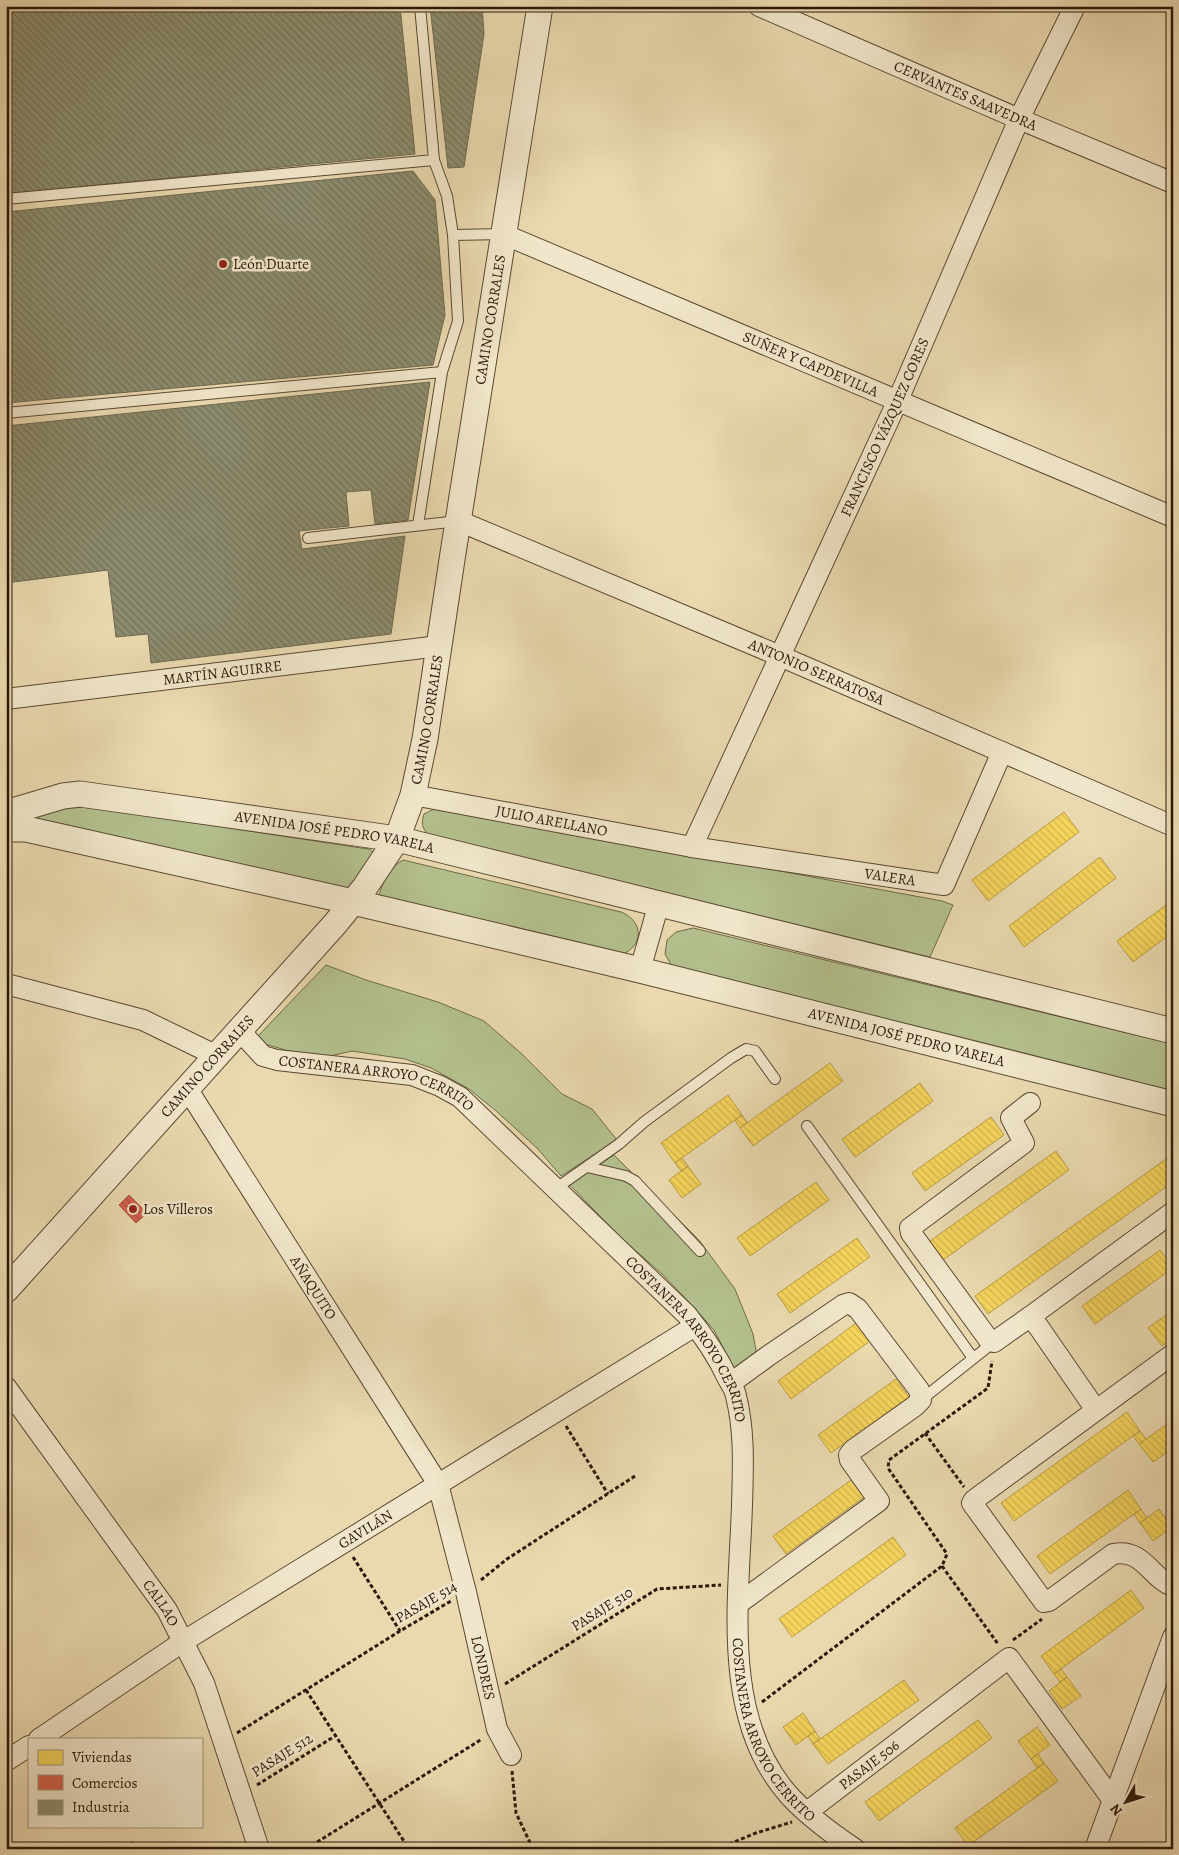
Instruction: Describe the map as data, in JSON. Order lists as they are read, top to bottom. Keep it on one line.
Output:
{"streets":{"street":["CERVANTES SAAVEDRA","CAMINO CORRALES","SUÑER Y CAPDEVILLA","FRANCISCO VÁZQUEZ CORES","MARTÍN AGUIRRE","ANTONIO SERRATOSA","JULIO ARELLANO","AVENIDA JOSÉ PEDRO VARELA","VALERA","COSTANERA ARROYO CERRITO","AÑAQUITO","GAVILÁN","CALLAO","LONDRES","PASAJE 506"],"path":["PASAJE 514","PASAJE 510","PASAJE 512"]},"crossings":[["CERVANTES SAAVEDRA","FRANCISCO VÁZQUEZ CORES"],["CAMINO CORRALES","SUÑER Y CAPDEVILLA"],["CAMINO CORRALES","MARTÍN AGUIRRE"],["CAMINO CORRALES","ANTONIO SERRATOSA"],["CAMINO CORRALES","JULIO ARELLANO"],["CAMINO CORRALES","AVENIDA JOSÉ PEDRO VARELA"],["CAMINO CORRALES","COSTANERA ARROYO CERRITO"],["CAMINO CORRALES","AÑAQUITO"],["SUÑER Y CAPDEVILLA","FRANCISCO VÁZQUEZ CORES"],["FRANCISCO VÁZQUEZ CORES","ANTONIO SERRATOSA"],["FRANCISCO VÁZQUEZ CORES","JULIO ARELLANO"],["FRANCISCO VÁZQUEZ CORES","VALERA"],["ANTONIO SERRATOSA","VALERA"],["JULIO ARELLANO","VALERA"],["COSTANERA ARROYO CERRITO","GAVILÁN"],["COSTANERA ARROYO CERRITO","PASAJE 510"],["COSTANERA ARROYO CERRITO","PASAJE 506"],["AÑAQUITO","GAVILÁN"],["AÑAQUITO","LONDRES"],["GAVILÁN","CALLAO"],["GAVILÁN","LONDRES"],["PASAJE 514","CALLAO"],["PASAJE 514","LONDRES"],["CALLAO","PASAJE 512"],["PASAJE 510","LONDRES"]],"places":["León Duarte","Los Villeros"],"legend":["Viviendas","Comercios","Industria"],"north":"bottom left"}
